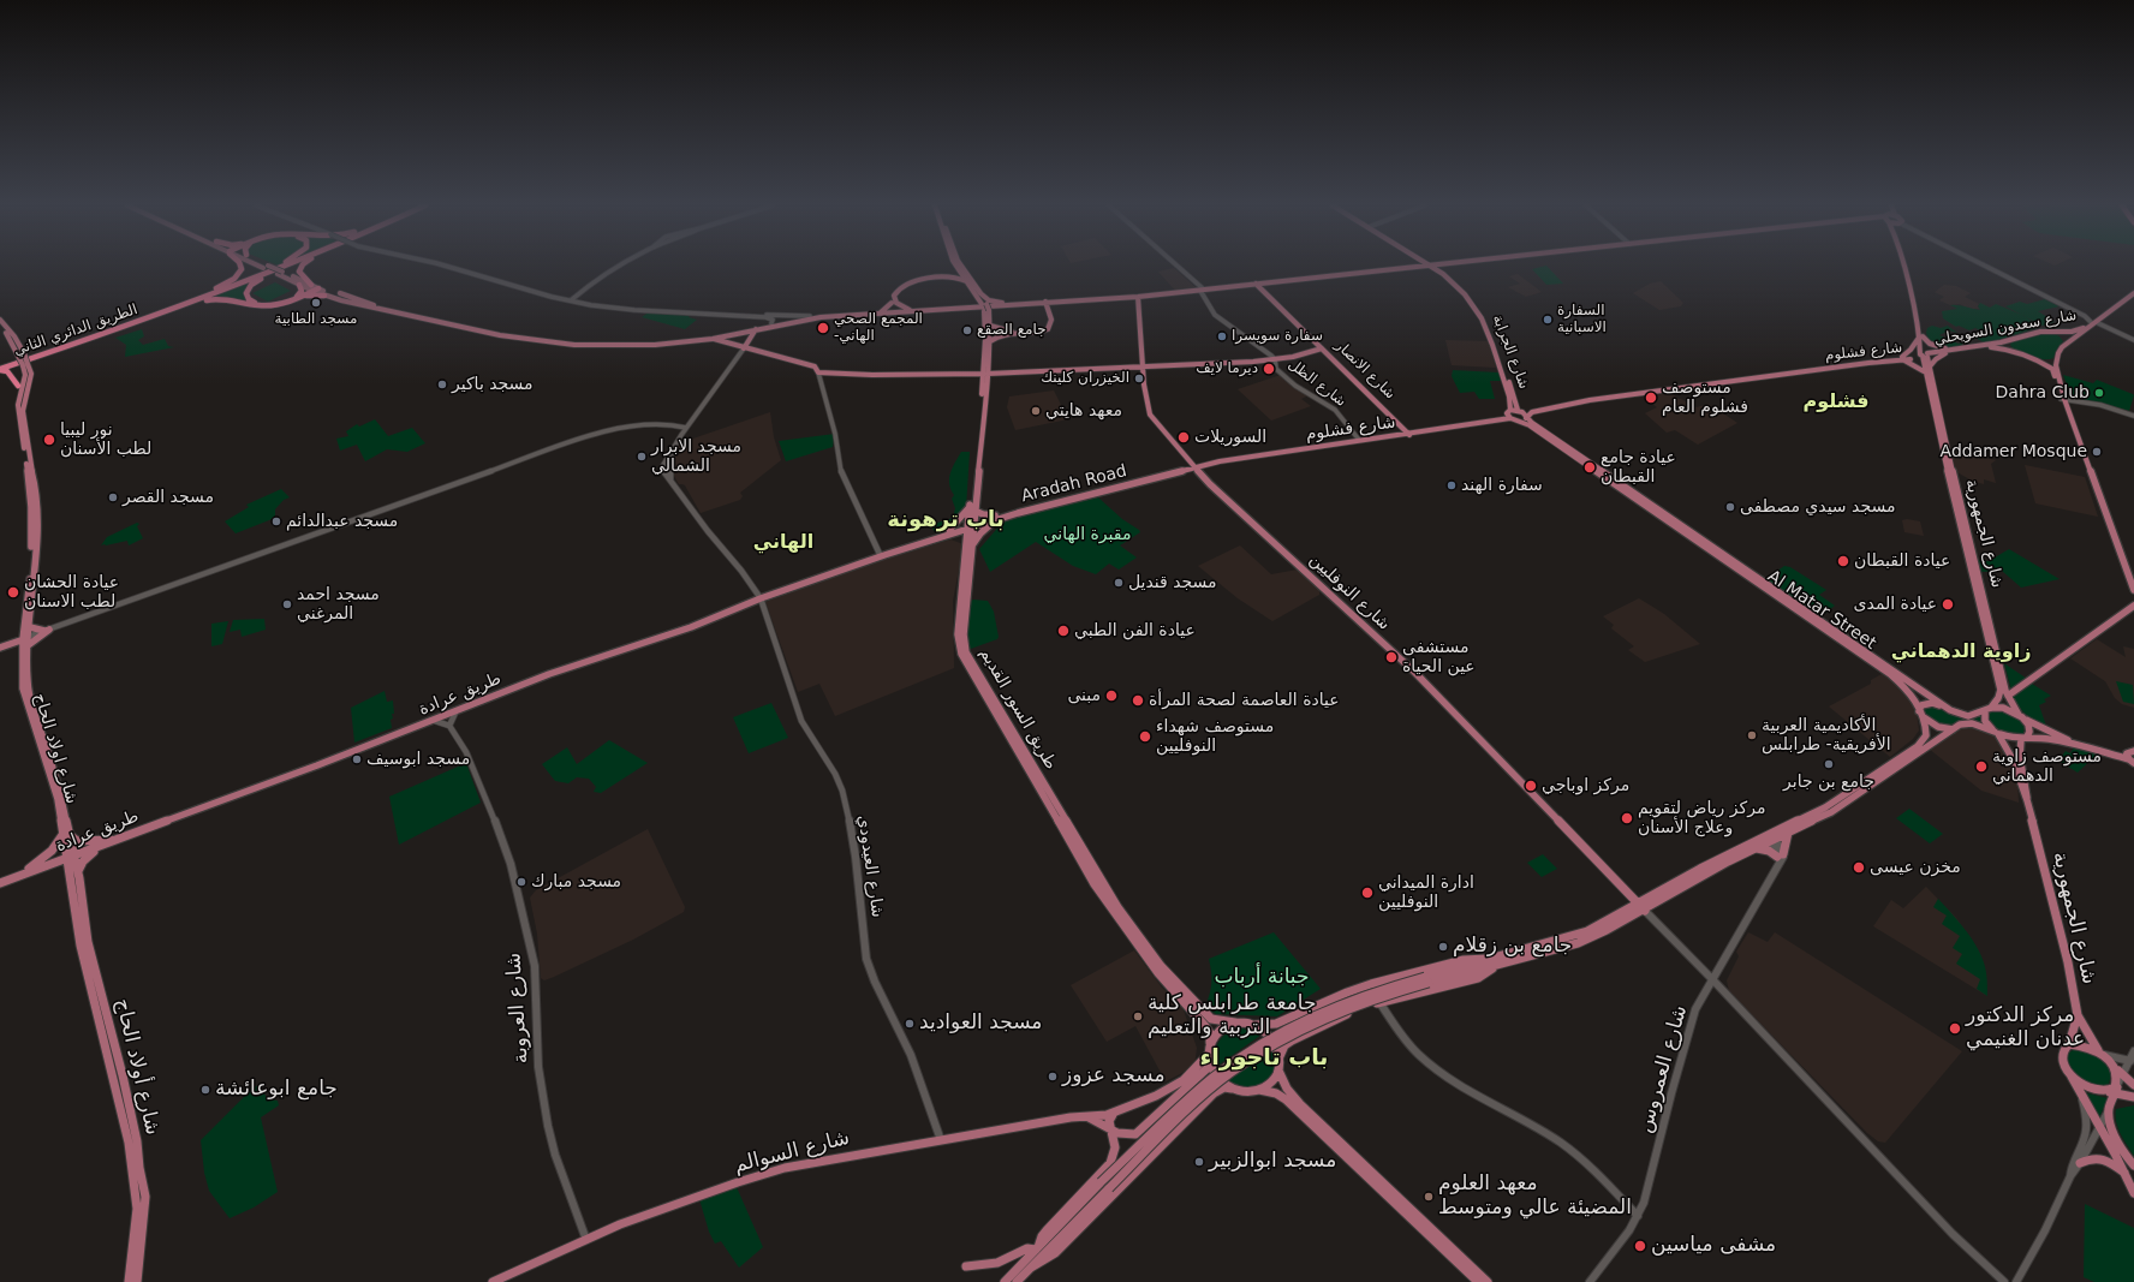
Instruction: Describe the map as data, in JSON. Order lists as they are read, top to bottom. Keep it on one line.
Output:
{"streets":{"highway":["الطريق الدائري الثاني"],"main road":["شارع سعدون السويحلي","شارع الجرابة","شارع فشلوم","شارع الانصار","Aradah Road","شارع الجمهورية","شارع النوفليين","Al Matar Street","طريق عرادة","طريق السور القديم","شارع اولاد الحاج","شارع أولاد الحاج","شارع السوالم"],"street":["شارع الظل","شارع العيدودي","شارع العروبة","شارع العمروس"]},"crossings":[["شارع الجرابة","شارع فشلوم"],["شارع الجرابة","Al Matar Street"],["شارع فشلوم","شارع الانصار"],["شارع فشلوم","شارع الظل"],["شارع فشلوم","Aradah Road"],["شارع فشلوم","شارع النوفليين"],["شارع فشلوم","Al Matar Street"],["Aradah Road","شارع النوفليين"],["Aradah Road","طريق عرادة"],["Aradah Road","طريق السور القديم"],["شارع الجمهورية","Al Matar Street"],["شارع النوفليين","Al Matar Street"],["طريق عرادة","شارع اولاد الحاج"],["طريق عرادة","شارع العيدودي"],["طريق عرادة","شارع أولاد الحاج"],["طريق السور القديم","شارع السوالم"],["شارع اولاد الحاج","شارع أولاد الحاج"],["شارع العيدودي","شارع السوالم"],["شارع العروبة","شارع السوالم"]],"districts":["فشلوم","باب ترهونة","الهاني","زاوية الدهماني","باب تاجوراء"],"parks":["مقبرة الهاني","جبانة أرباب"],"places":["مسجد الطابية","السفارة الاسبانية","المجمع الصحي -الهاني","جامع الصقع","سفارة سويسرا","ديرما لايف","الخيزران كلينك","مسجد باكير","Dahra Club","مستوصف فشلوم العام","معهد هايتي","السوريلات","نور ليبيا لطب الأسنان","Addamer Mosque","مسجد الابرار الشمالي","عيادة جامع القبطان","سفارة الهند","مسجد القصر","مسجد سيدي مصطفى","مسجد عبدالدائم","عيادة القبطان","مسجد قنديل","عيادة الحشان لطب الاسنان","مسجد احمد المرغني","عيادة المدى","عيادة الفن الطبي","مستشفى عين الحياة","مبنى","عيادة العاصمة لصحة المرأة","الأكاديمية العربية الأفريقية- طرابلس","مستوصف شهداء النوفليين","مسجد ابوسيف","جامع بن جابر","مستوصف زاوية الدهماني","مركز اوباجي","مركز رياض لتقويم وعلاج الأسنان","مخزن عيسى","مسجد مبارك","ادارة الميداني النوفليين","جامع بن زقلام","جامعة طرابلس كلية التربية والتعليم","مسجد العواديد","مركز الدكتور عدنان الغنيمي","مسجد عزوز","جامع ابوعائشة","مسجد ابوالزبير","معهد العلوم المضيئة عالي ومتوسط","مشفى مياسين"]}
